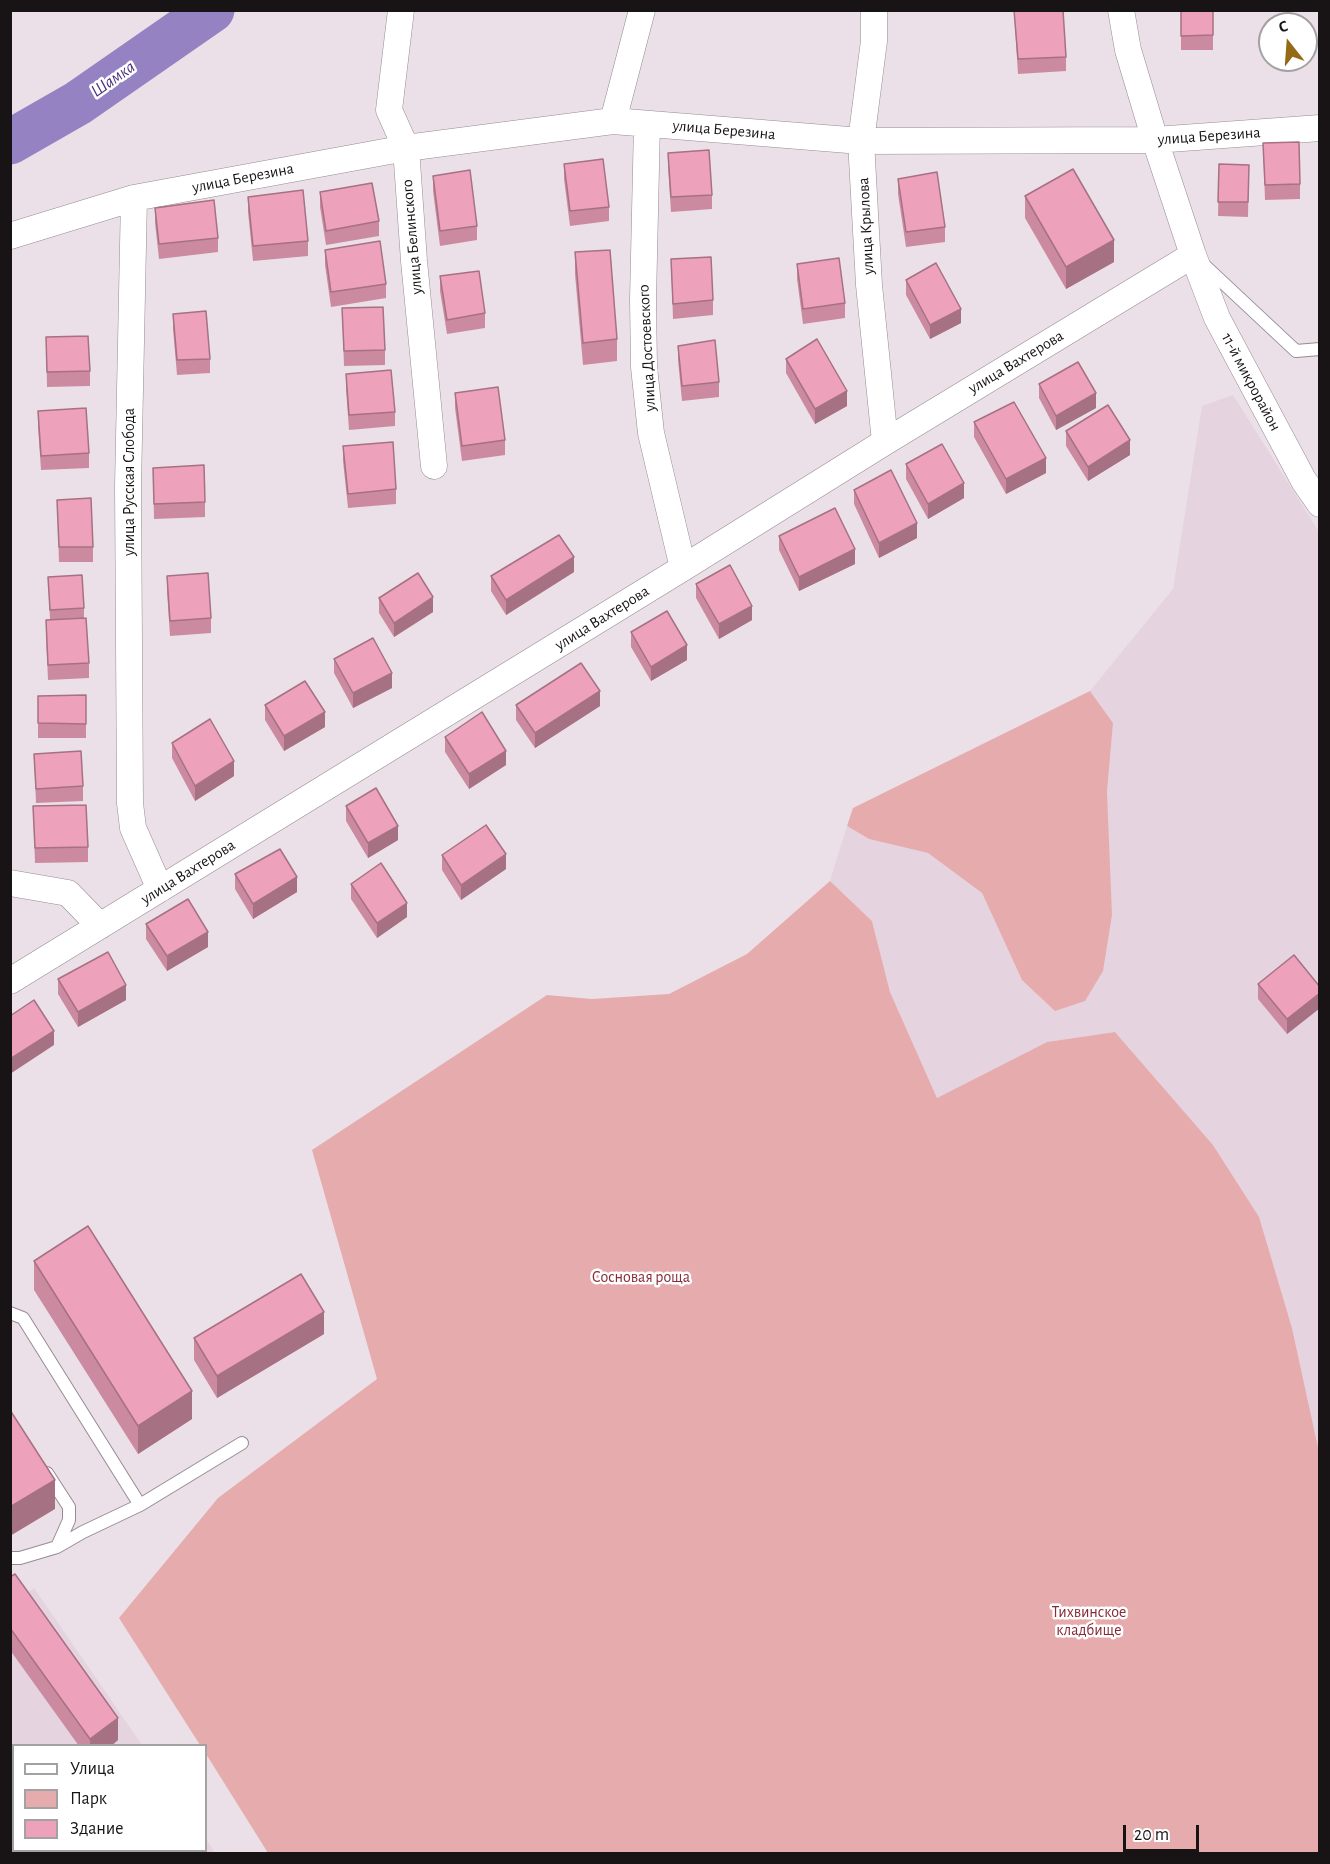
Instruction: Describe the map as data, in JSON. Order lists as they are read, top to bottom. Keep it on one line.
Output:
{"streets":{"street":["улица Березина","улица Крылова","улица Белинского","улица Достоевского","улица Вахтерова","11-й микрорайон","улица Русская Слобода"]},"crossings":[["улица Березина","улица Крылова"],["улица Березина","улица Белинского"],["улица Березина","улица Достоевского"],["улица Березина","11-й микрорайон"],["улица Березина","улица Русская Слобода"],["улица Крылова","улица Вахтерова"],["улица Достоевского","улица Вахтерова"],["улица Вахтерова","11-й микрорайон"],["улица Вахтерова","улица Русская Слобода"]],"water":["Шамка"],"parks":["Сосновая роща","Тихвинское кладбище"],"legend":["Улица","Парк","Здание"],"scale_bar":"20 m","north":"top"}
